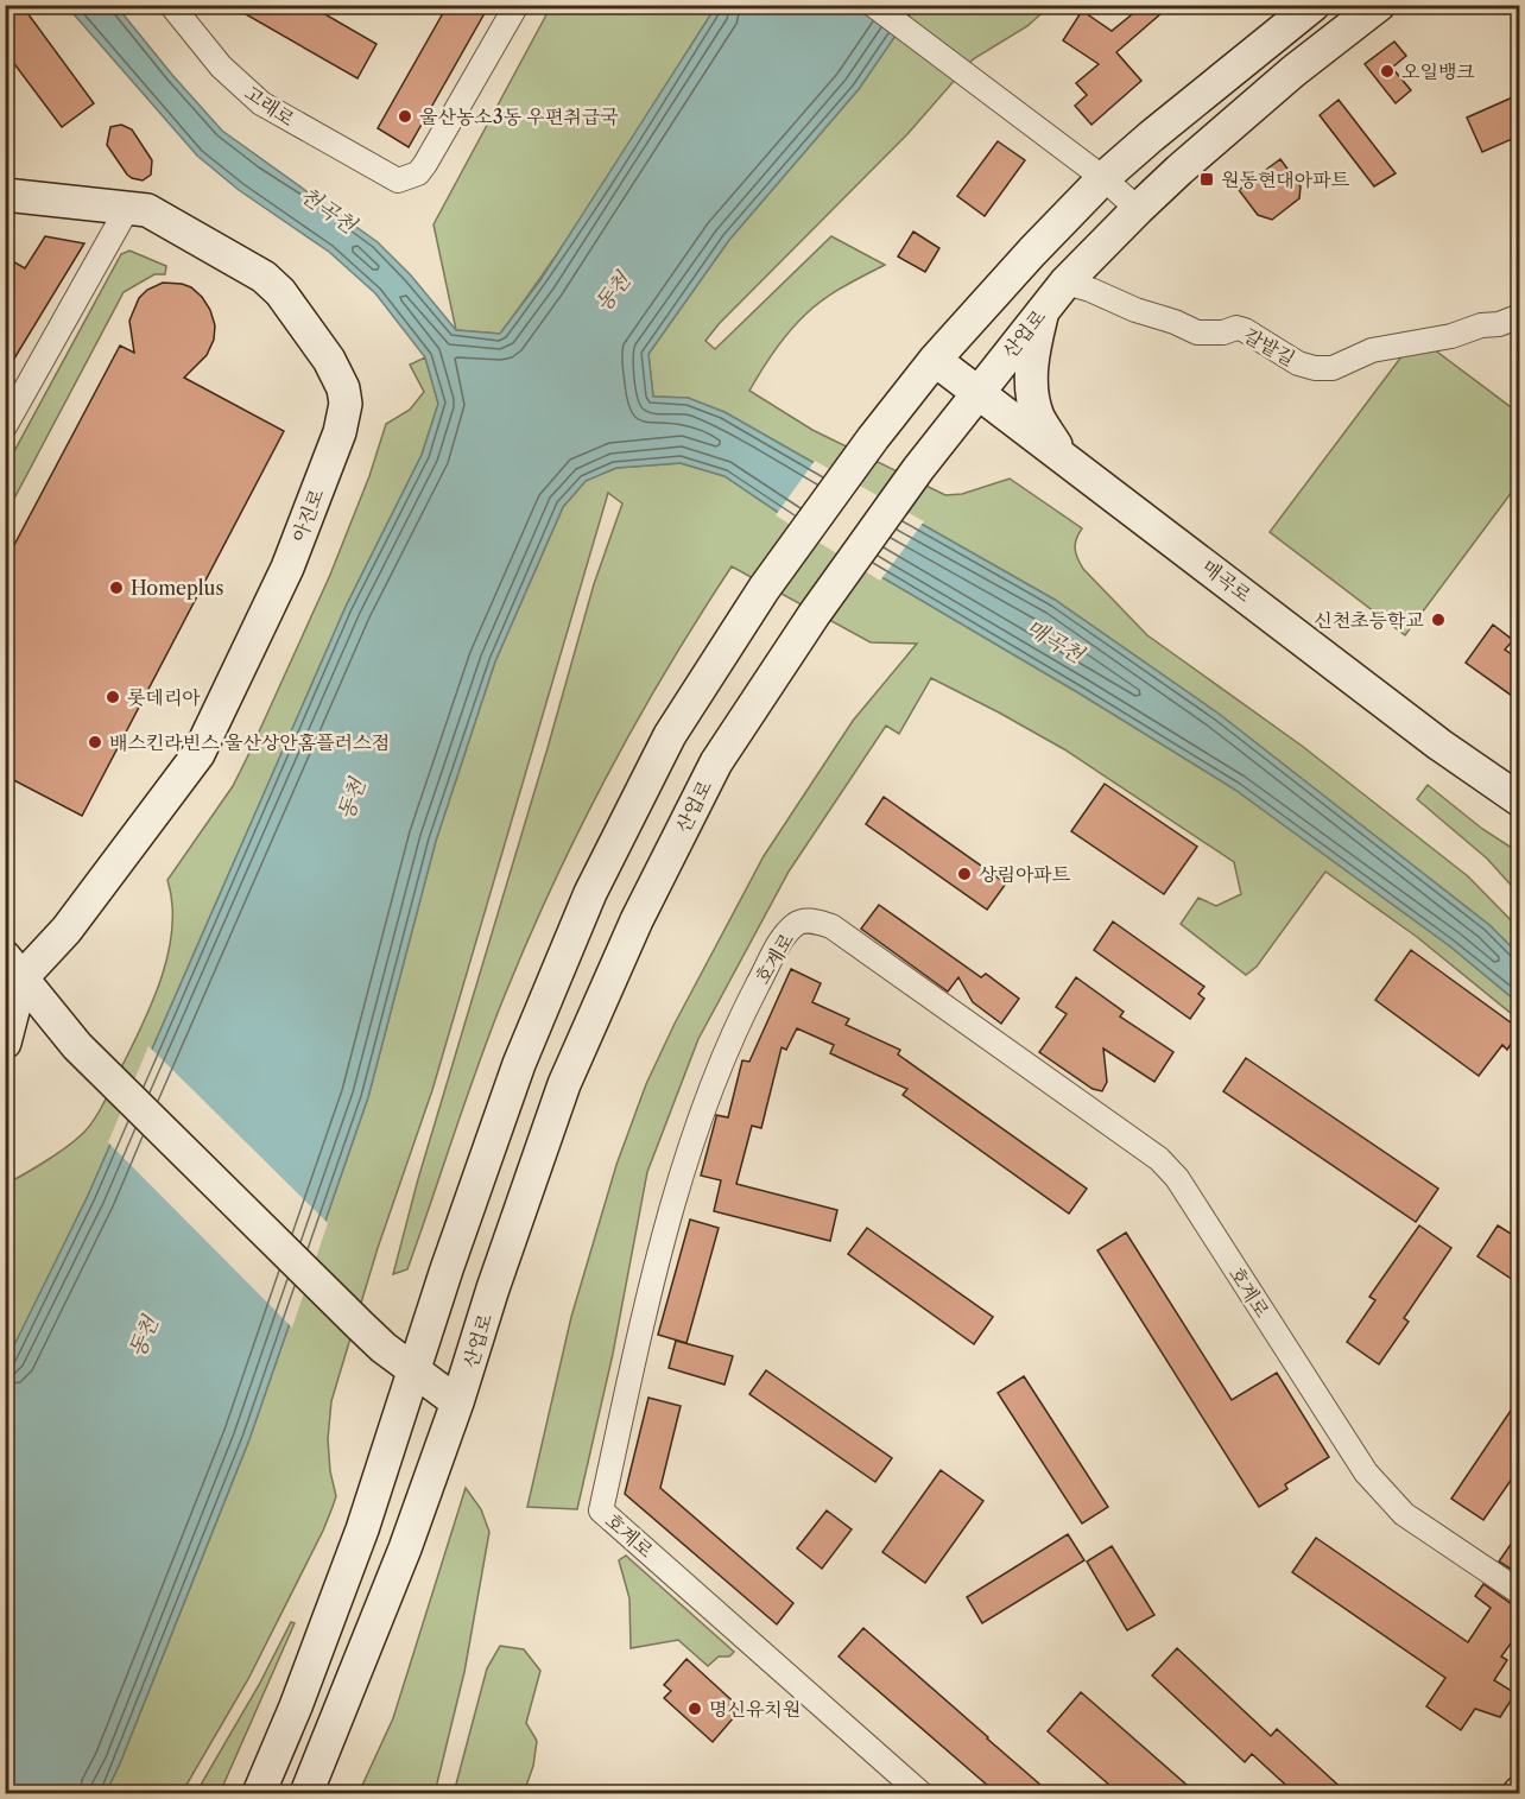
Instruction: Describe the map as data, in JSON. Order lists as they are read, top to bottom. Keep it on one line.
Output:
{"streets":{"main road":["산업로","아진로","매곡로"],"street":["고래로","갈밭길","호계로"]},"crossings":[["산업로","갈밭길"],["산업로","매곡로"]],"water":["천곡천","동천","매곡천"],"places":{"other":["오일뱅크","울산농소3동 우편취급국","Homeplus","신천초등학교","롯데리아","배스킨라빈스 울산상안홈플러스점","상림아파트","명신유치원"],"transit":["원동현대아파트"]}}
